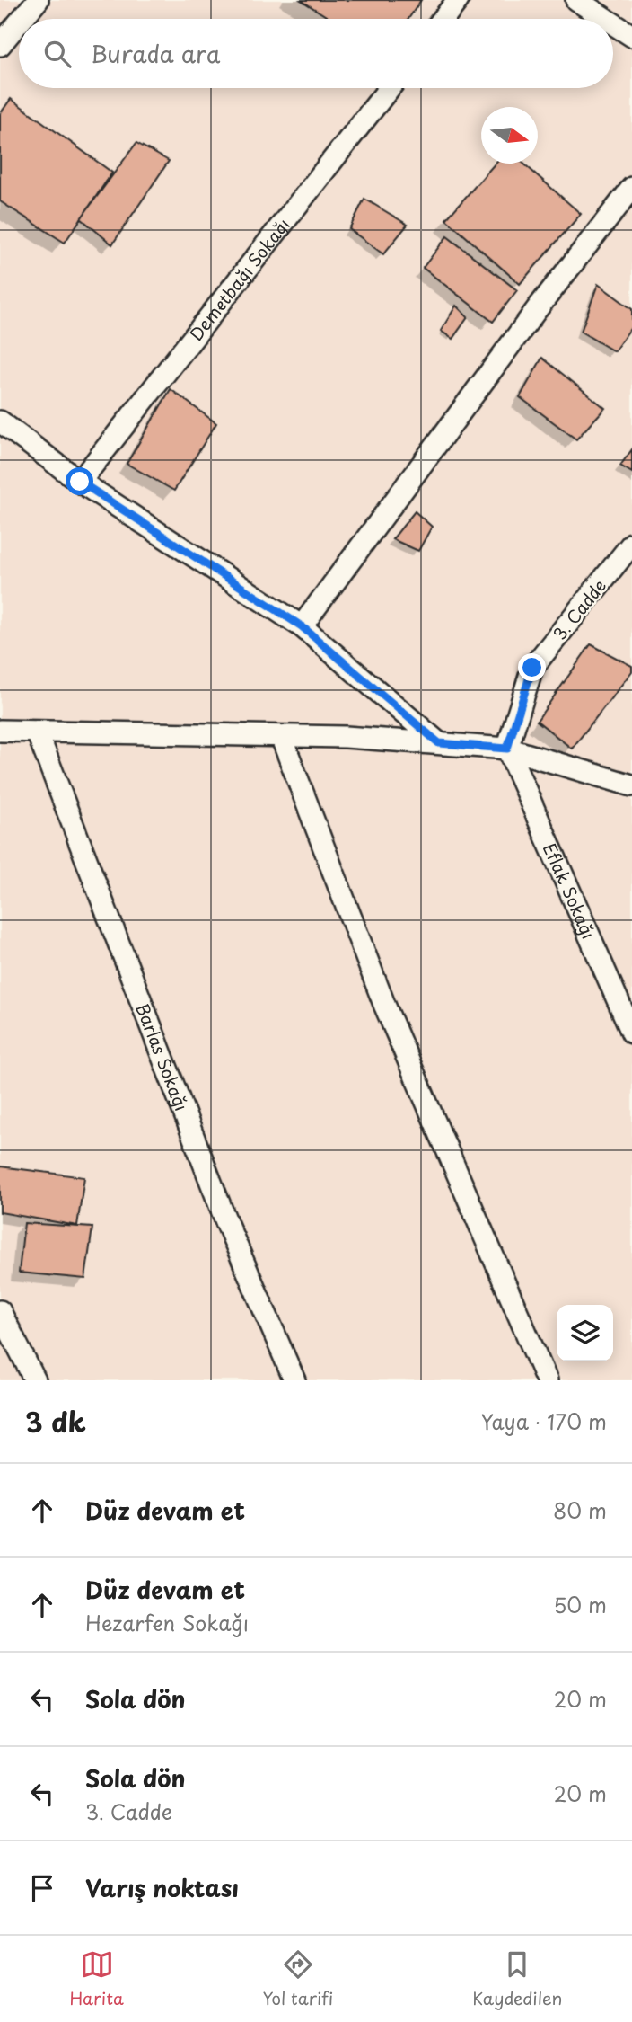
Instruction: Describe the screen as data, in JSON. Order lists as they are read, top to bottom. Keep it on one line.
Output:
{"streets":{"street":["Demetbağı Sokağı","3. Cadde","Eflak Sokağı","Barlas Sokağı"]},"crossings":[["3. Cadde","Eflak Sokağı"]],"north":"right","page":{"search":"Burada ara","heading":["3 dk","Yaya · 170 m"],"list":[["Düz devam et","80 m"],["Düz devam et","Hezarfen Sokağı","50 m"],["Sola dön","20 m"],["Sola dön","3. Cadde","20 m"],"Varış noktası"],"nav":["Harita","Yol tarifi","Kaydedilen"]}}
